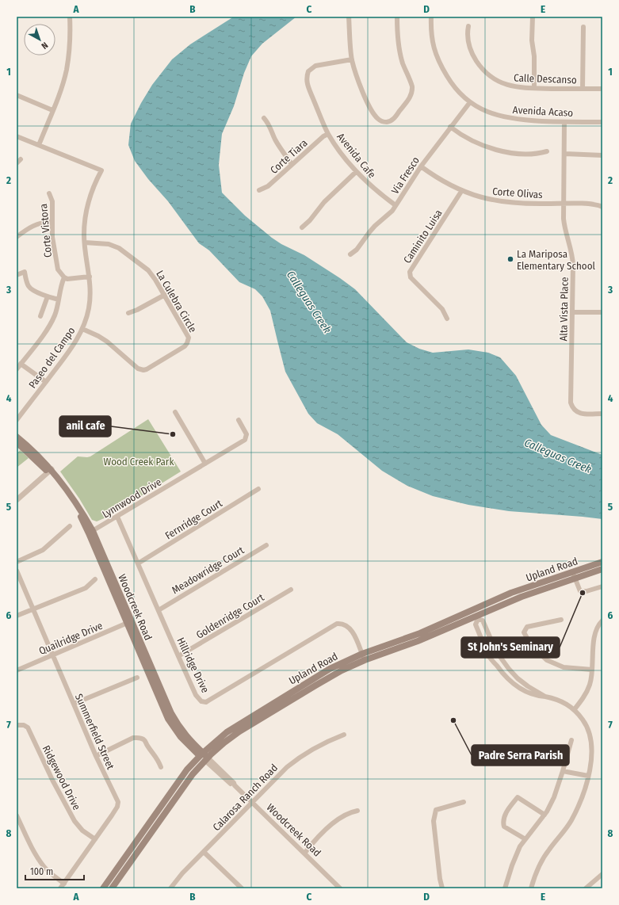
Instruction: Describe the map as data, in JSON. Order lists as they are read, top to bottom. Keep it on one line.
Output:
{"streets":{"main road":["Upland Road","Woodcreek Road"],"street":["Calle Descanso","Avenida Acaso","Avenida Cafe","Corte Tiara","Via Fresco","Corte Olivas","Corte Vistora","Caminito Luisa","La Culebra Circle","Alta Vista Place","Paseo del Campo","Lynnwood Drive","Fernridge Court","Meadowridge Court","Goldenridge Court","Quailridge Drive","Hillridge Drive","Summerfield Street","Ridgewood Drive","Calarosa Ranch Road"]},"crossings":[["Avenida Acaso","Via Fresco"],["Avenida Acaso","Alta Vista Place"],["Avenida Cafe","Corte Tiara"],["Avenida Cafe","Via Fresco"],["Via Fresco","Corte Olivas"],["Corte Olivas","Caminito Luisa"],["Corte Olivas","Alta Vista Place"],["La Culebra Circle","Paseo del Campo"],["Lynnwood Drive","Woodcreek Road"],["Lynnwood Drive","Hillridge Drive"],["Fernridge Court","Hillridge Drive"],["Upland Road","Woodcreek Road"],["Upland Road","Hillridge Drive"],["Meadowridge Court","Hillridge Drive"],["Woodcreek Road","Quailridge Drive"],["Woodcreek Road","Calarosa Ranch Road"],["Goldenridge Court","Hillridge Drive"],["Quailridge Drive","Summerfield Street"],["Summerfield Street","Ridgewood Drive"]],"water":["Calleguas Creek"],"parks":["Wood Creek Park"],"places":["La Mariposa Elementary School","anil cafe","St John's Seminary","Padre Serra Parish"],"scale_bar":"100 m","north":"bottom right","grid":{"columns":["A","B","C","D","E"],"rows":["1","2","3","4","5","6","7","8"]}}
